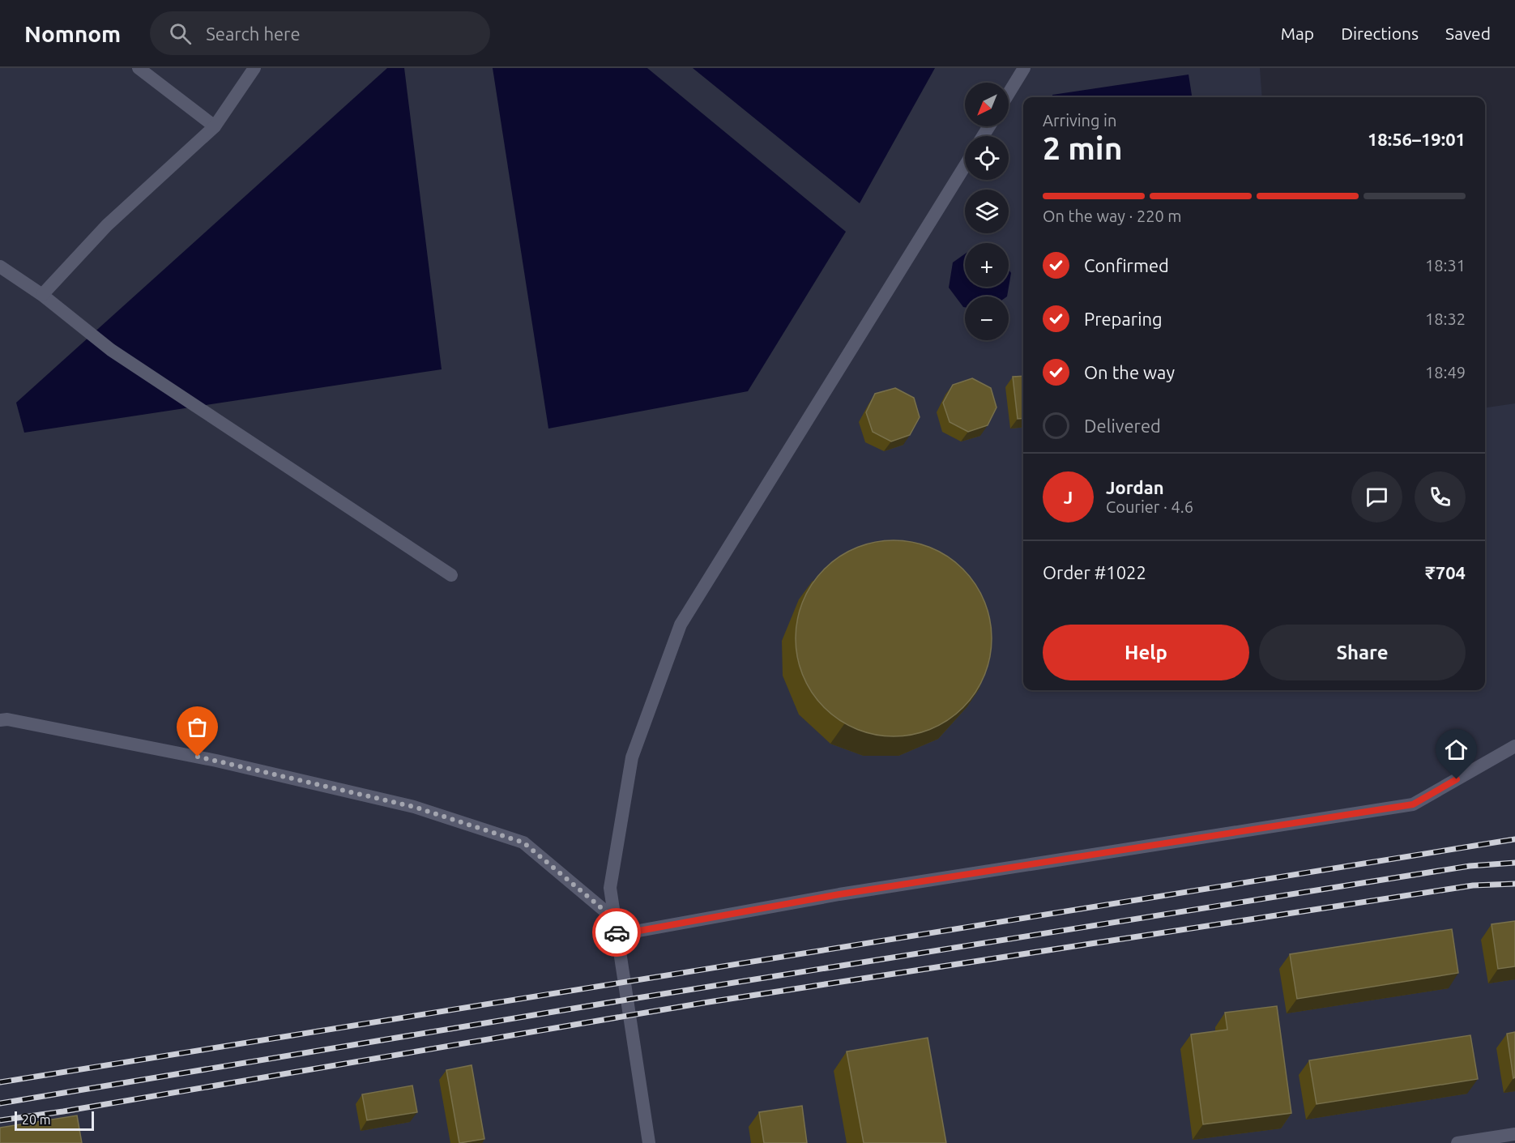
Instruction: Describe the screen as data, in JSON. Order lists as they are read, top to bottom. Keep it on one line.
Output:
{"scale_bar":"20 m","north":"bottom left","page":{"header":"Nomnom","search":"Search here","nav":["Map","Directions","Saved"],"map_buttons":["+","−"],"heading":["2 min","Arriving in","18:56–19:01"],"panel":["Jordan","Courier · 4.6","Order #1022","₹704"],"bar":"On the way · 220 m","list":[["Confirmed","18:31"],["Preparing","18:32"],["On the way","18:49"],"Delivered"],"round":"J","buttons":["Help","Share"],"scale":"20 m"}}
